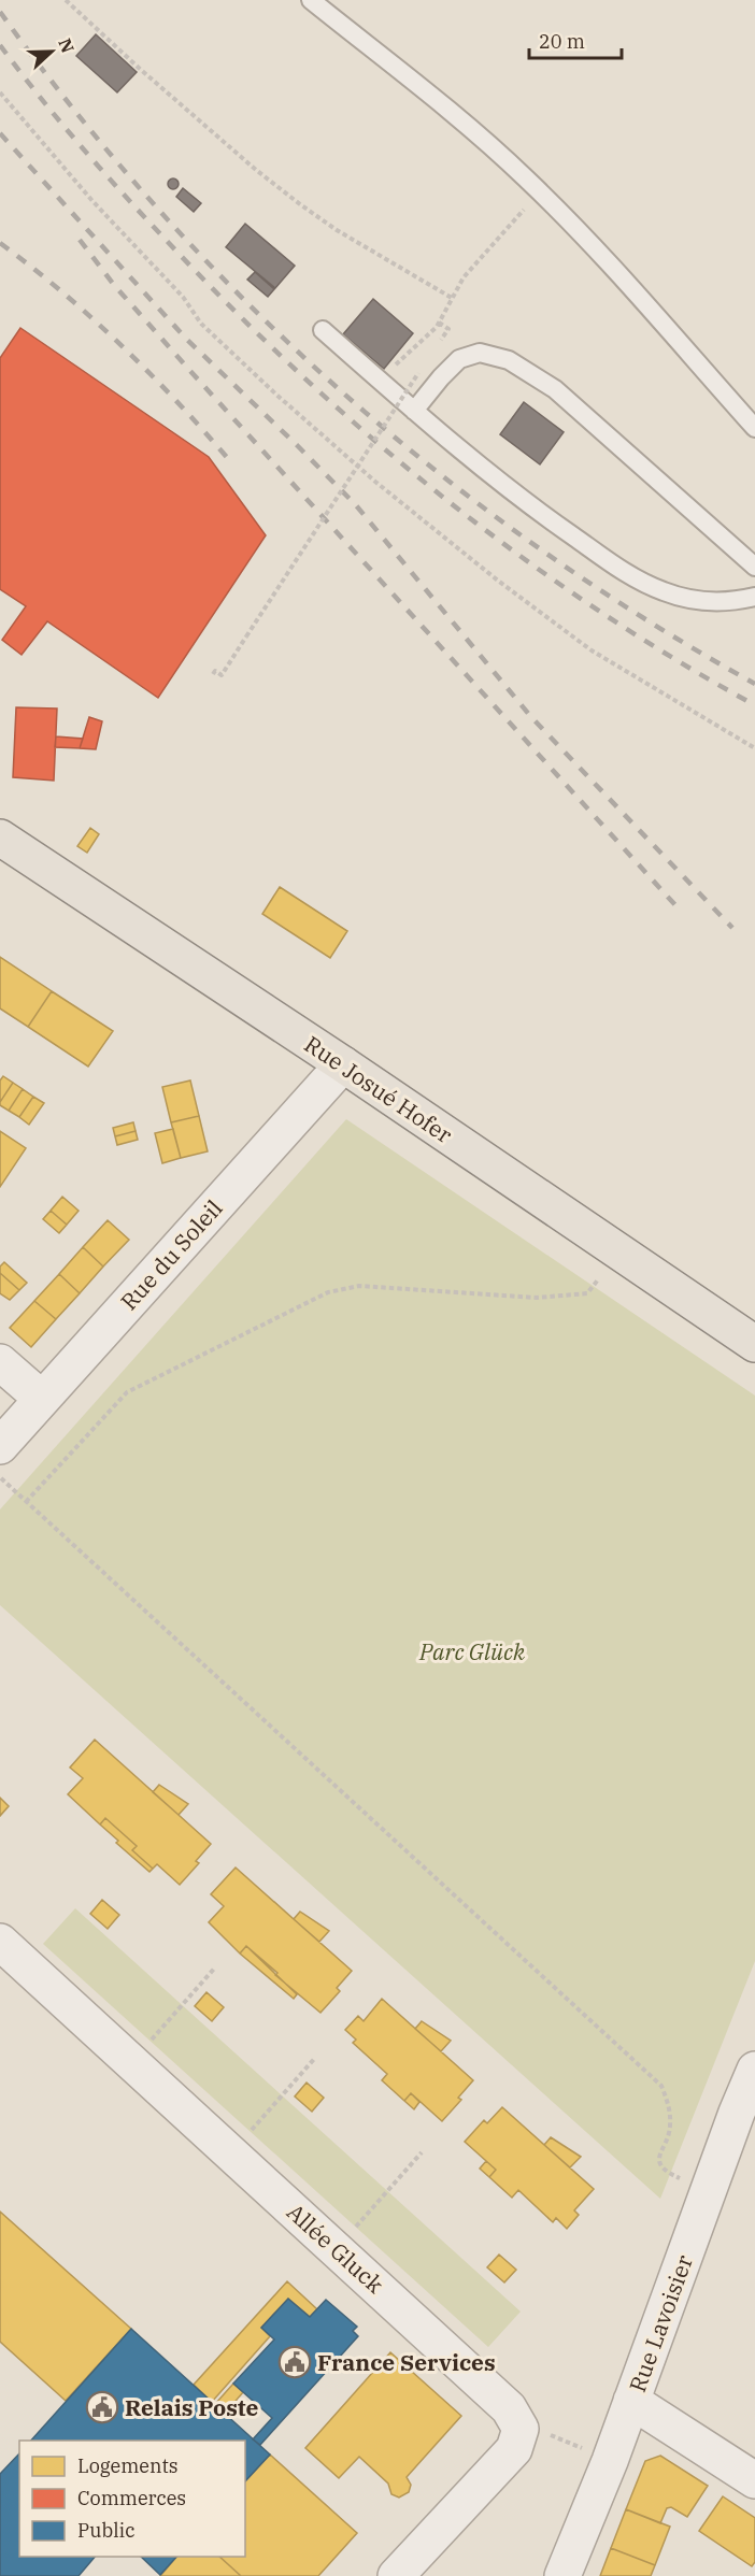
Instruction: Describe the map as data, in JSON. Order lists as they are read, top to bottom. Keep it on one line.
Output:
{"streets":{"main road":["Rue Josué Hofer"],"street":["Rue du Soleil","Allée Gluck","Rue Lavoisier"]},"crossings":[["Rue Josué Hofer","Rue du Soleil"]],"parks":["Parc Glück"],"places":{"public building":["France Services","Relais Poste"]},"legend":["Logements","Commerces","Public"],"scale_bar":"20 m","north":"right"}
